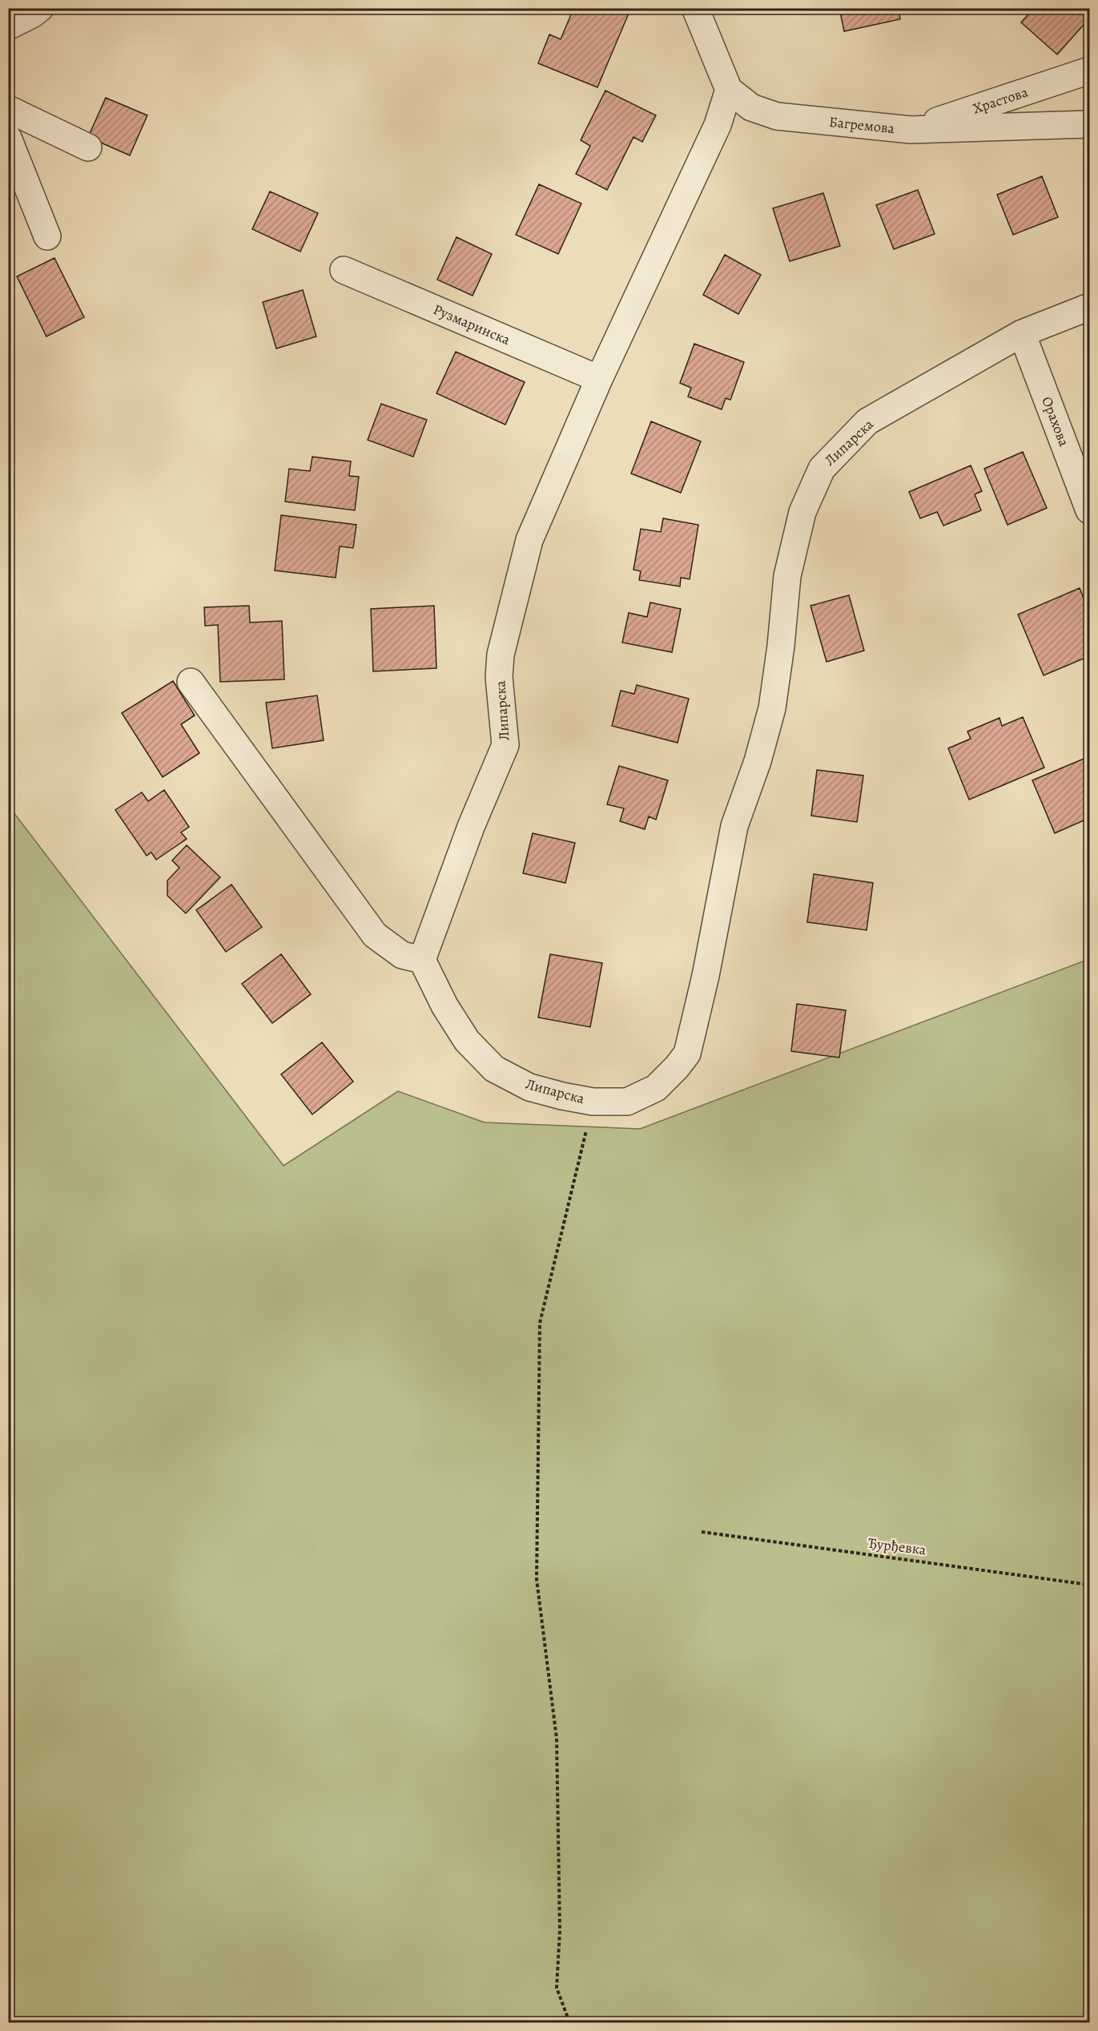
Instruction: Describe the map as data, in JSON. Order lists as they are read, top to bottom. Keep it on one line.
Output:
{"streets":{"street":["Храстова","Багремова","Рузмаринска","Орахова","Липарска"],"path":["Ђурђевка"]},"crossings":[["Храстова","Багремова"],["Багремова","Липарска"],["Рузмаринска","Липарска"],["Орахова","Липарска"]]}
